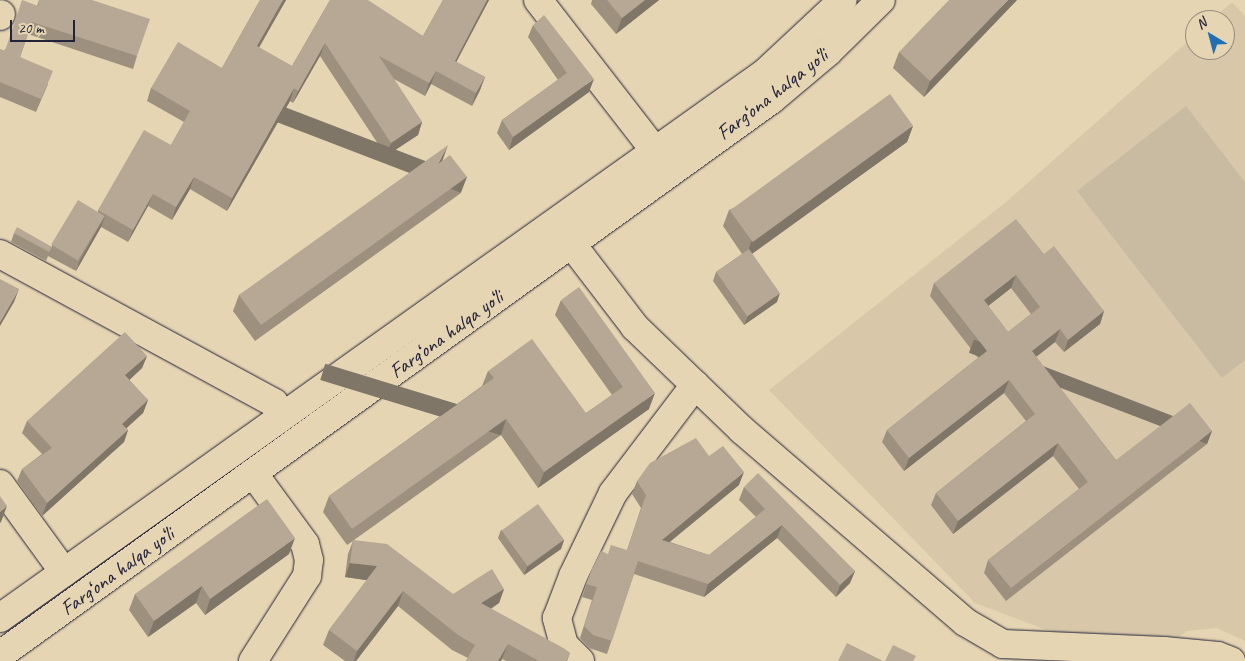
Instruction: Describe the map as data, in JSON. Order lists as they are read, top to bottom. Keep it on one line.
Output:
{"streets":{"main road":["Farg‘ona halqa yo‘li"]},"scale_bar":"20 m","north":"top left"}
